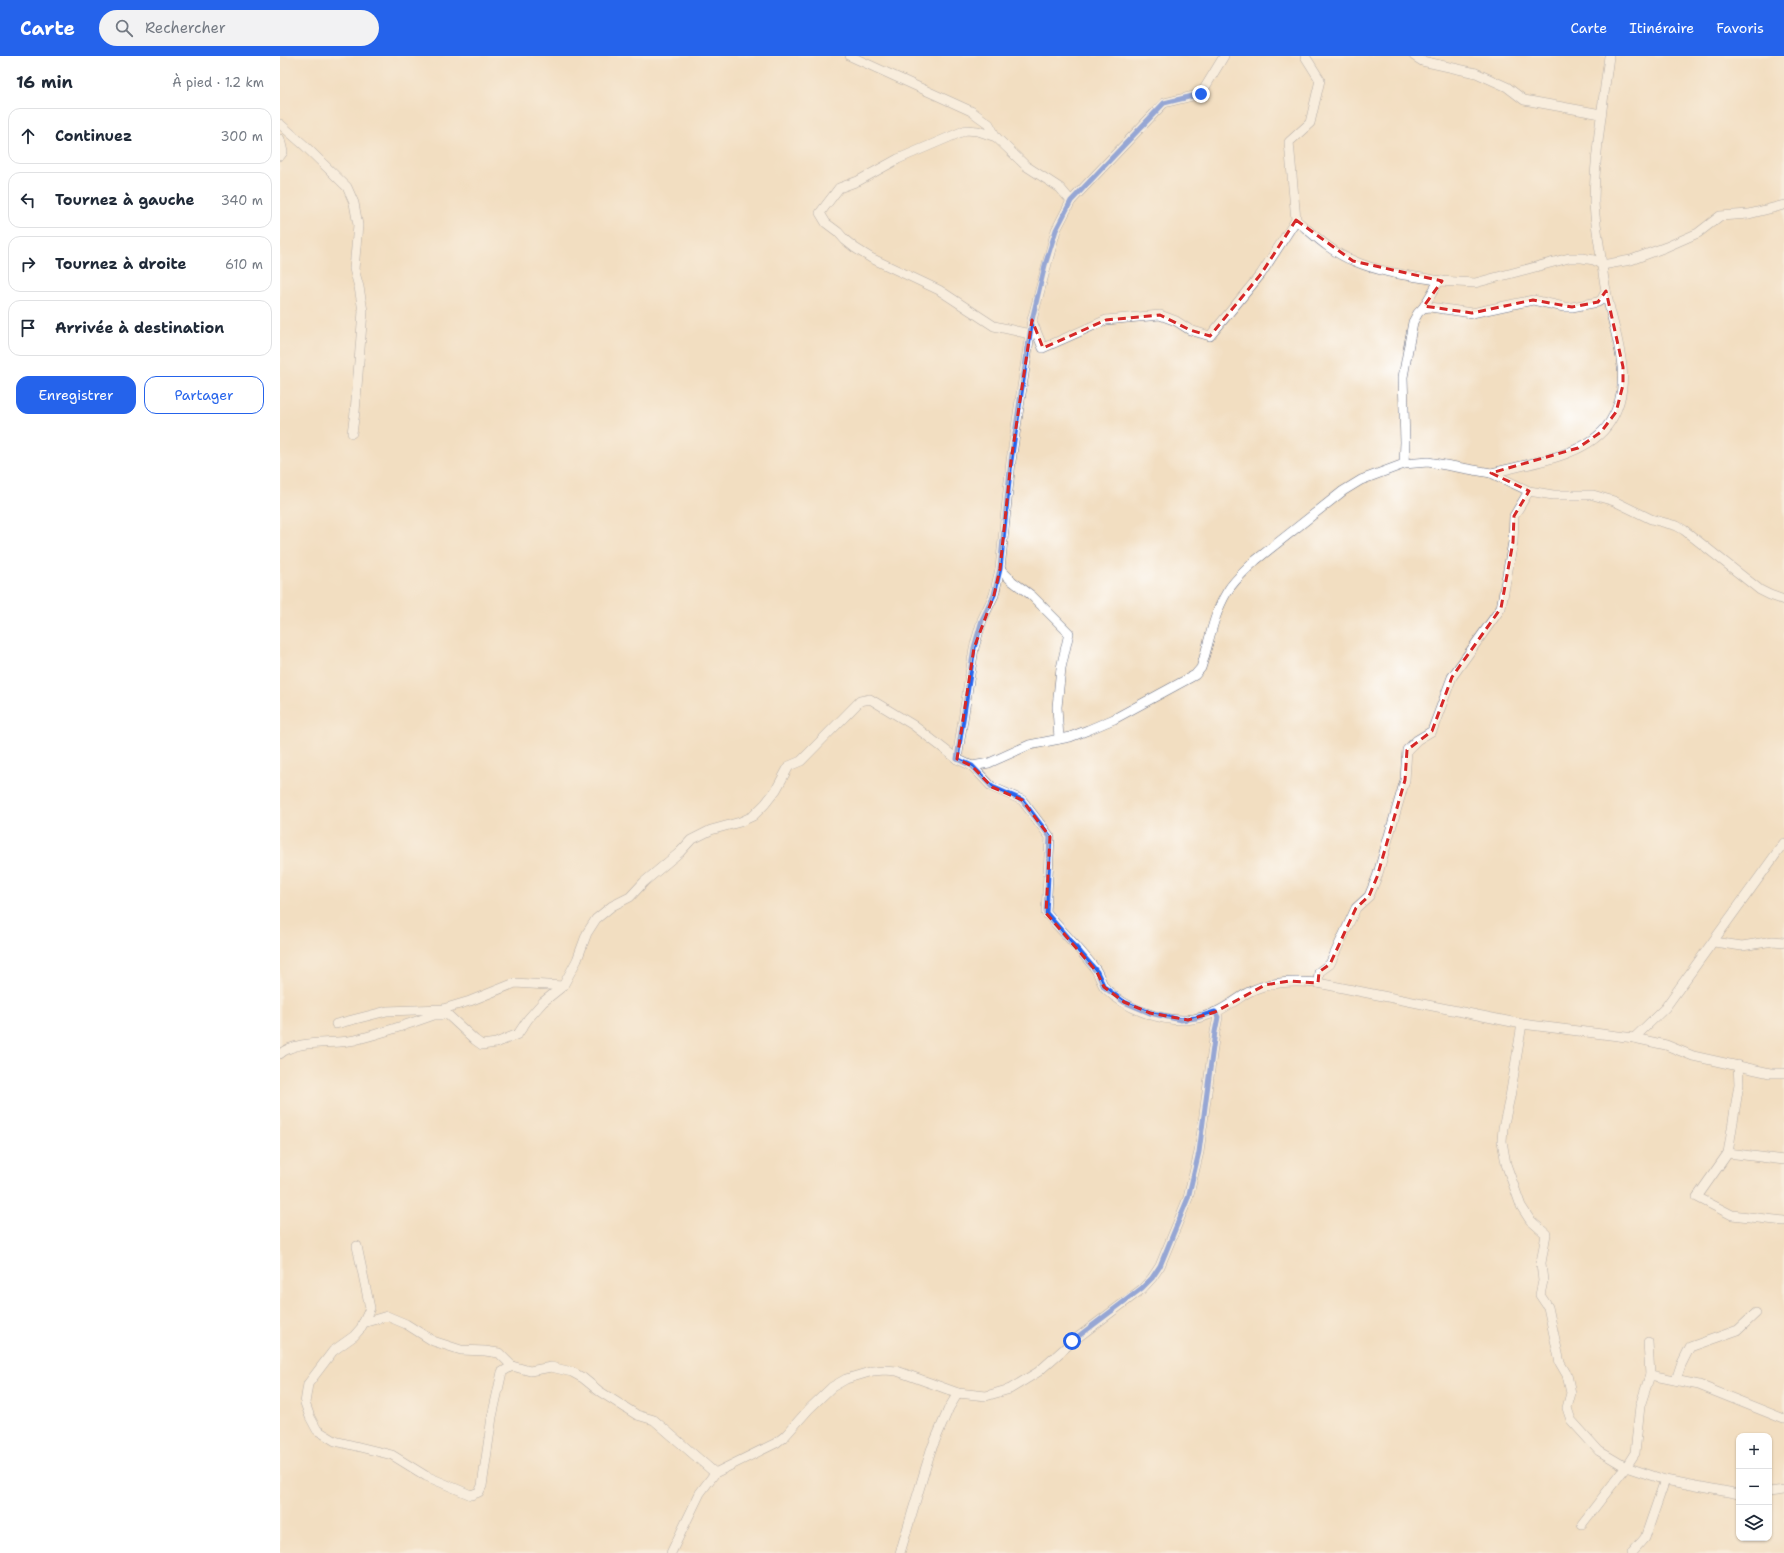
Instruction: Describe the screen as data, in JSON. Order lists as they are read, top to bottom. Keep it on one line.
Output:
{"page":{"header":"Carte","search":"Rechercher","nav":["Carte","Itinéraire","Favoris"],"heading":["16 min","À pied · 1.2 km"],"list":[["Continuez","300 m"],["Tournez à gauche","340 m"],["Tournez à droite","610 m"],"Arrivée à destination"],"buttons":["Enregistrer","Partager"],"map_buttons":["+","−"]}}
